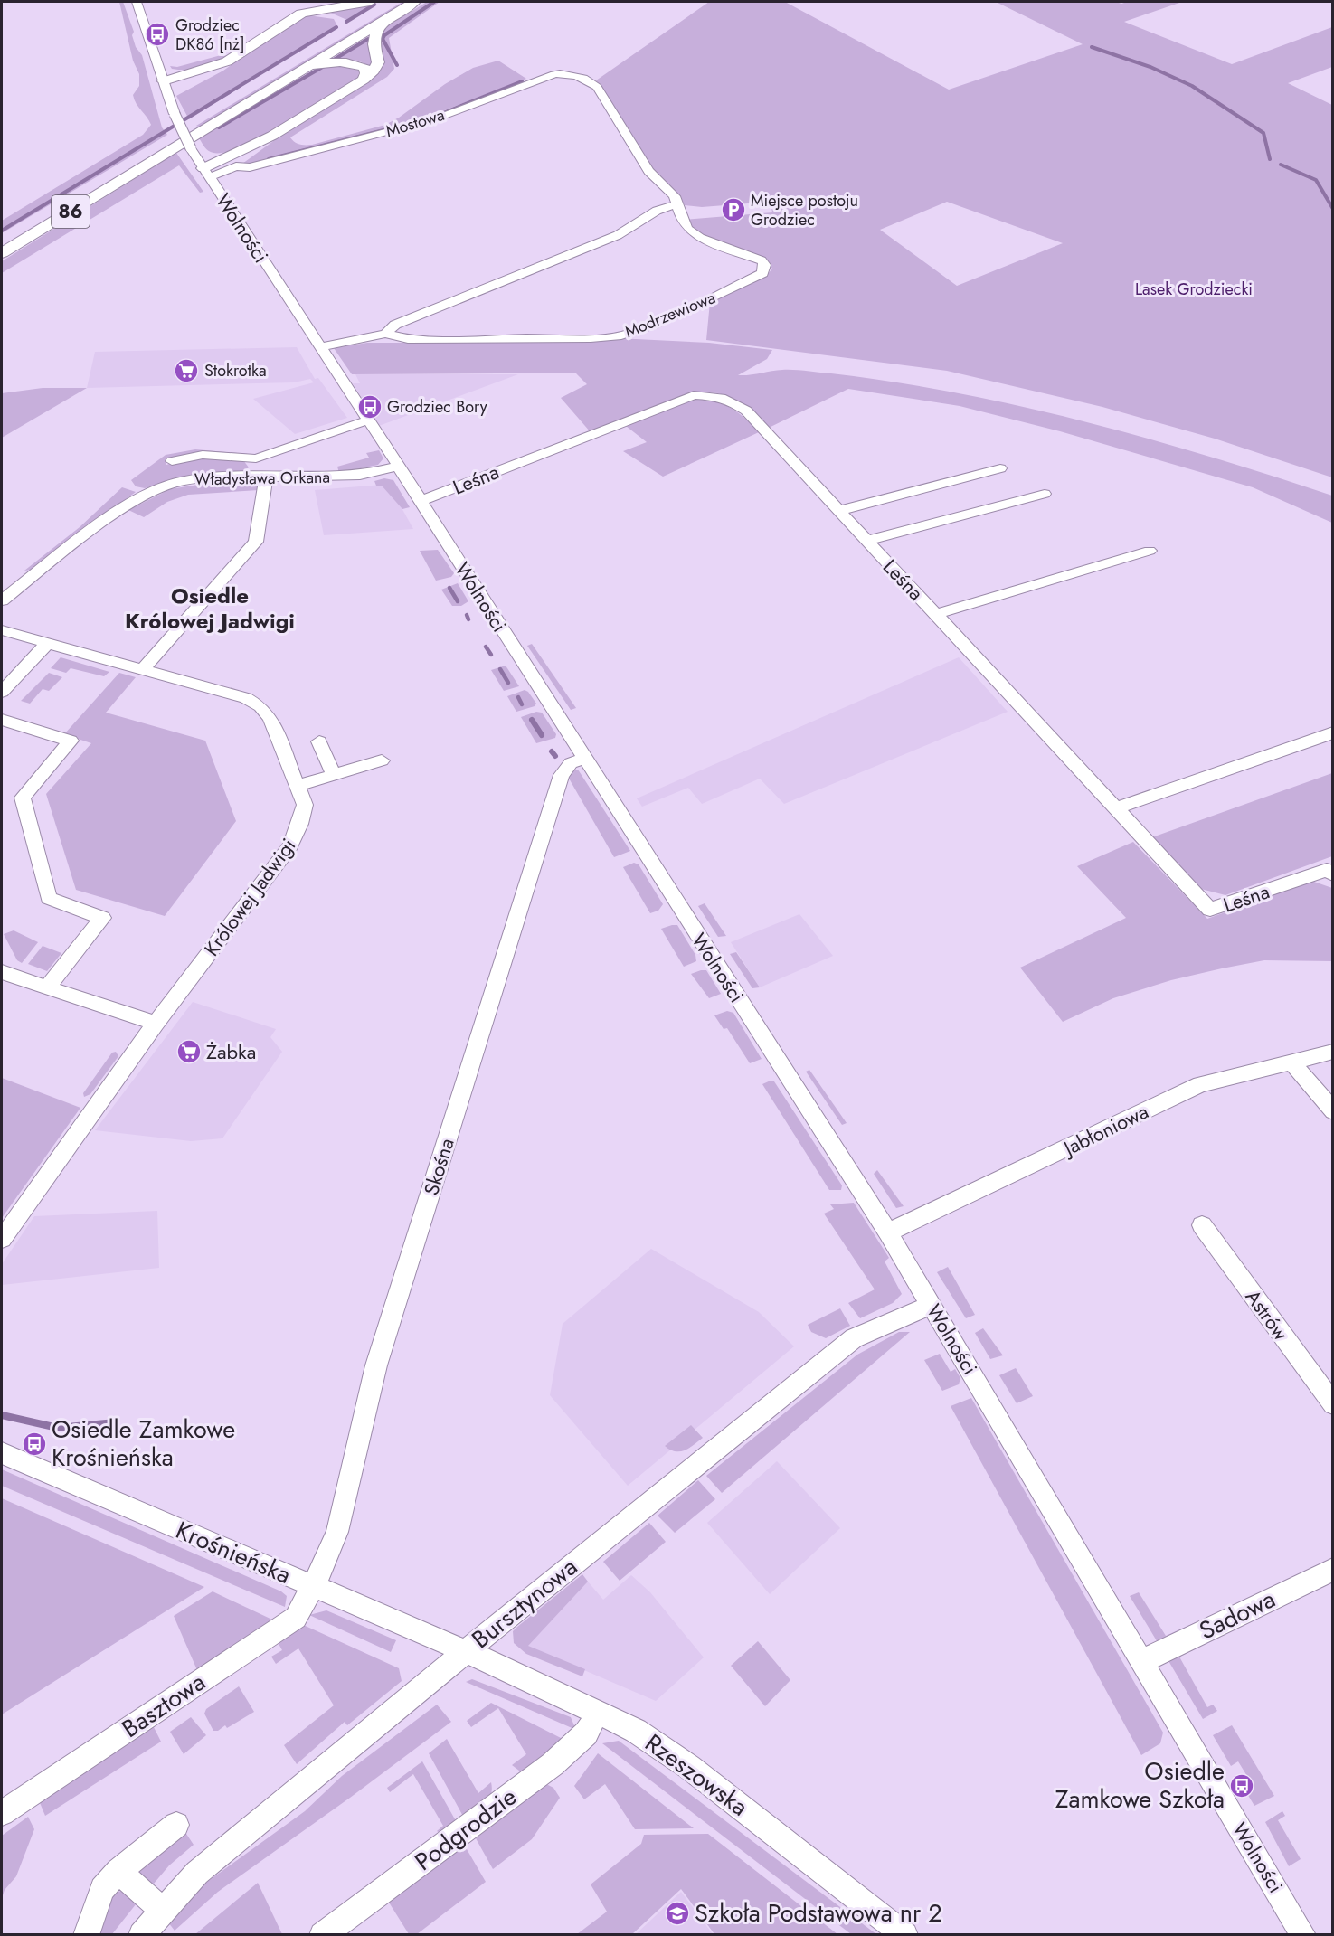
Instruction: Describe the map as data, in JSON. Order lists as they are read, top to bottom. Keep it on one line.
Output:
{"streets":{"main road":["86"],"street":["Mostowa","Wolności","Modrzewiowa","Władysława Orkana","Leśna","Królowej Jadwigi","Jabłoniowa","Skośna","Astrów","Krośnieńska","Bursztynowa","Sadowa","Basztowa","Rzeszowska","Podgrodzie"]},"crossings":[["Mostowa","Modrzewiowa"],["Wolności","Modrzewiowa"],["Wolności","Władysława Orkana"],["Wolności","Leśna"],["Wolności","Jabłoniowa"],["Wolności","Skośna"],["Wolności","Bursztynowa"],["Wolności","Sadowa"],["Skośna","Krośnieńska"],["Skośna","Basztowa"],["Krośnieńska","Bursztynowa"],["Krośnieńska","Basztowa"],["Krośnieńska","Rzeszowska"],["Bursztynowa","Rzeszowska"],["Rzeszowska","Podgrodzie"]],"districts":["Osiedle Królowej Jadwigi"],"parks":["Lasek Grodziecki"],"places":{"bus stop":["Grodziec DK86 [nż]","Grodziec Bory","Osiedle Zamkowe Krośnieńska","Osiedle Zamkowe Szkoła"],"parking":["Miejsce postoju Grodziec"],"supermarket":["Stokrotka","Żabka"],"school or university":["Szkoła Podstawowa nr 2"]}}
